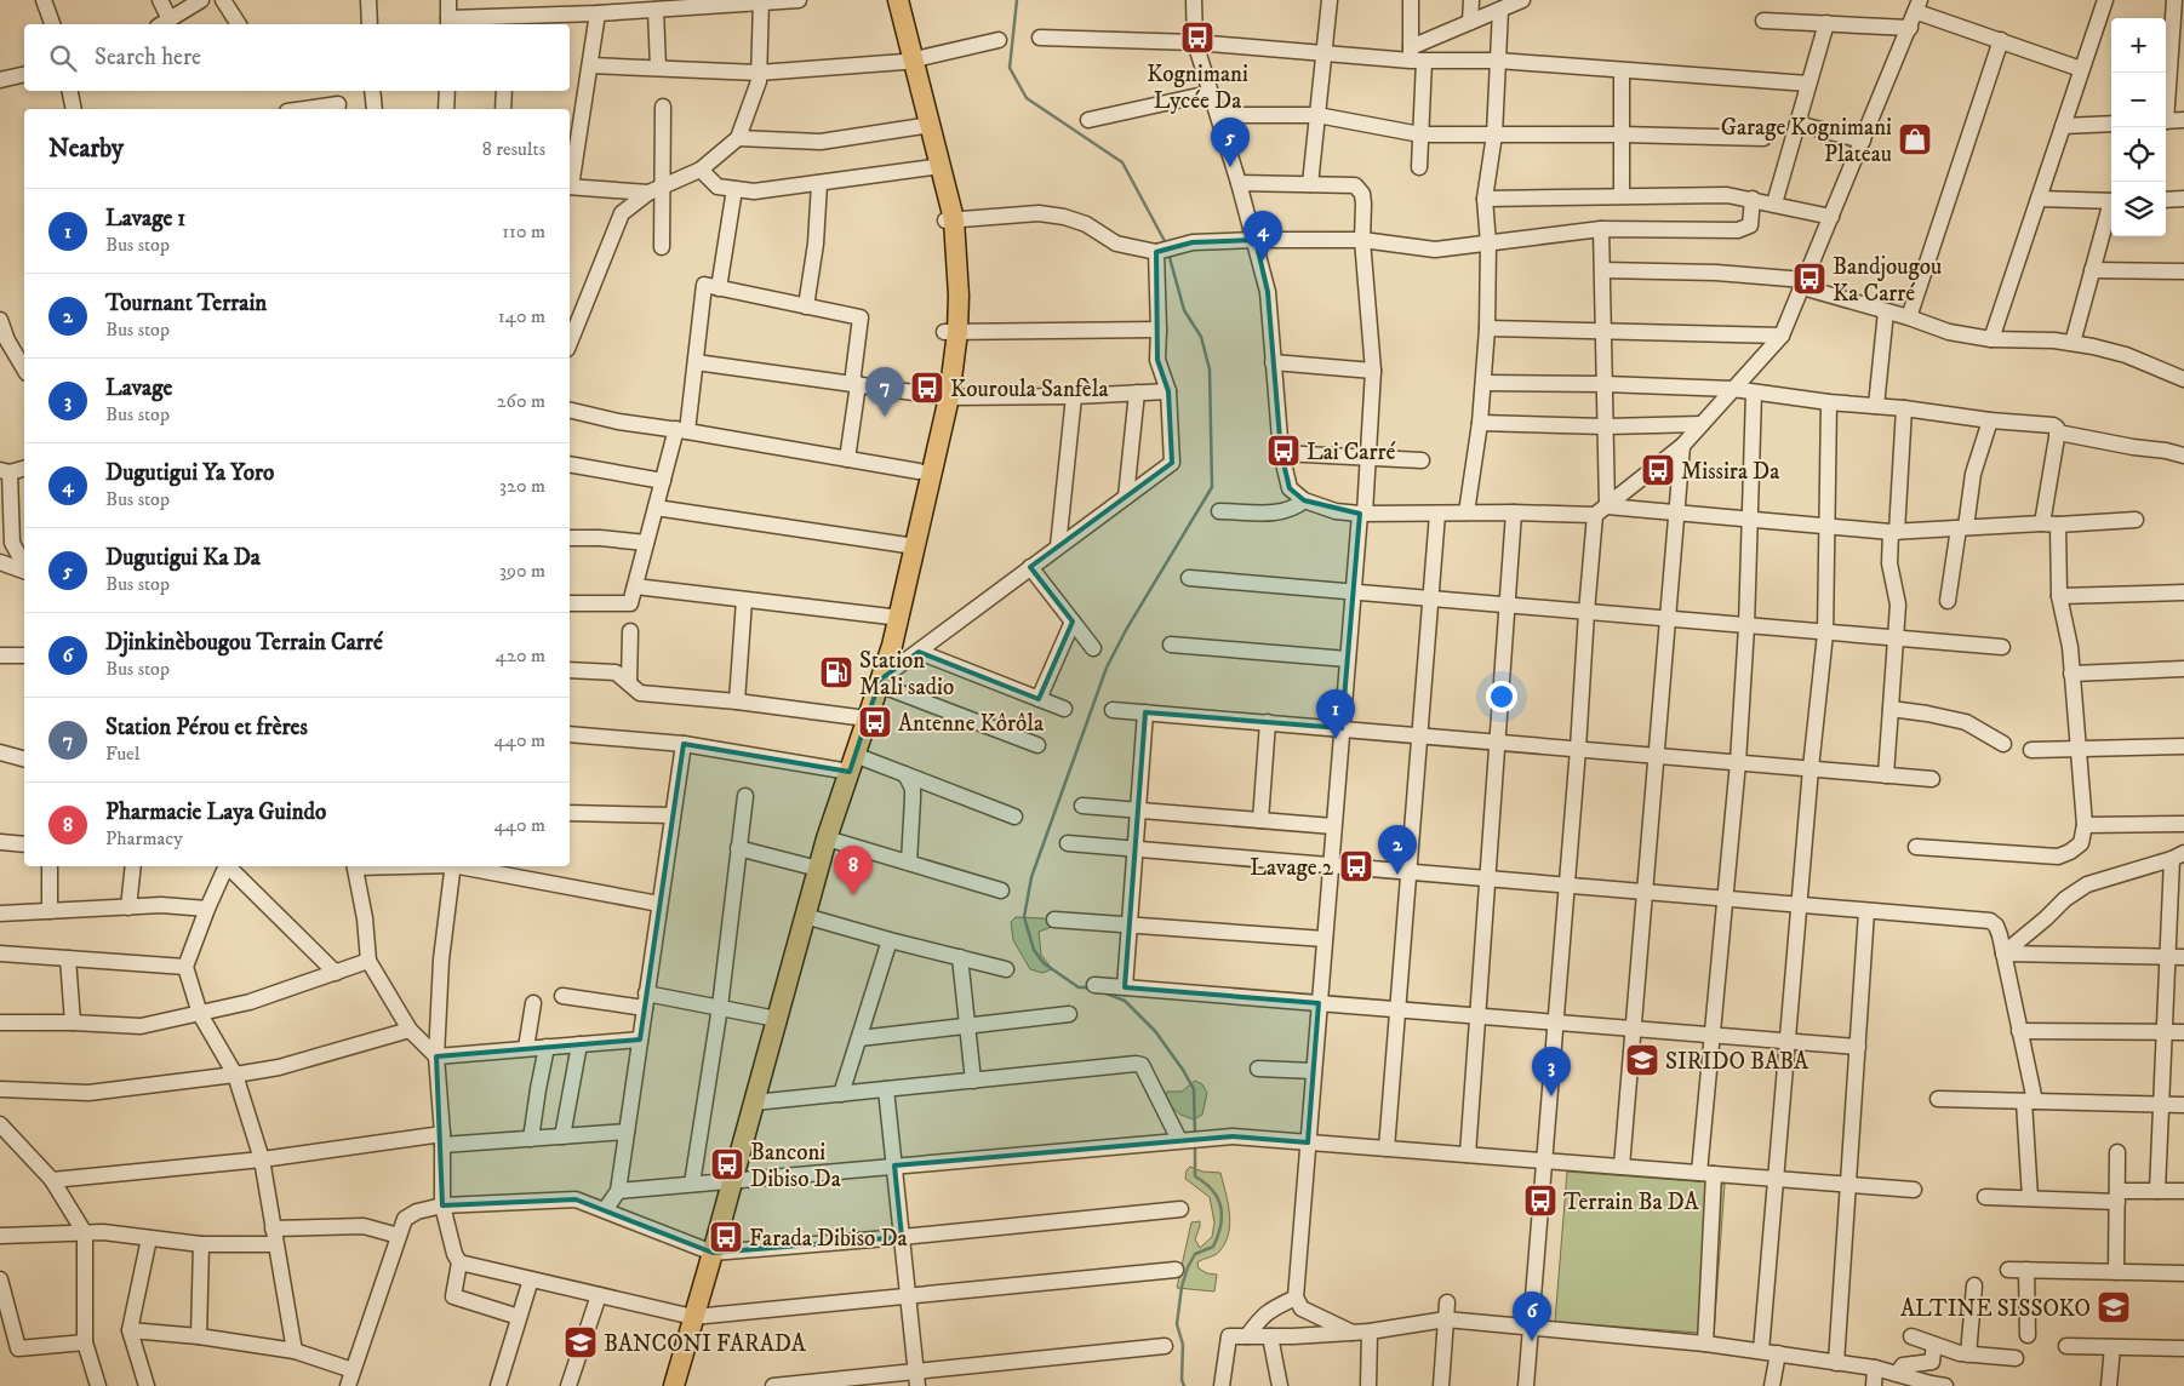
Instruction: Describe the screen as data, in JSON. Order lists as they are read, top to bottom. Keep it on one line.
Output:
{"places":{"bus stop":["Kognimani Lycée Da","Bandjougou Ka Carré","Kouroula Sanfèla","Lai Carré","Missira Da","Antenne Kôrôla","Lavage 2","Banconi Dibiso Da","Terrain Ba DA","Farada Dibiso Da"],"shop":["Garage Kognimani Plateau"],"fuel station":["Station Mali sadio"],"school or university":["SIRIDO BABA","ALTINE SISSOKO","BANCONI FARADA"]},"page":{"map_buttons":["+","−"],"search":"Search here","heading":["Nearby","8 results"],"pins":["5","4","7","1","2","8","3","6"],"list":[{"mark":"1","name":"Lavage 1","note":"Bus stop","value":"110 m"},{"mark":"2","name":"Tournant Terrain","note":"Bus stop","value":"140 m"},{"mark":"3","name":"Lavage","note":"Bus stop","value":"260 m"},{"mark":"4","name":"Dugutigui Ya Yoro","note":"Bus stop","value":"320 m"},{"mark":"5","name":"Dugutigui Ka Da","note":"Bus stop","value":"390 m"},{"mark":"6","name":"Djinkinèbougou Terrain Carré","note":"Bus stop","value":"420 m"},{"mark":"7","name":"Station Pérou et frères","note":"Fuel","value":"440 m"},{"mark":"8","name":"Pharmacie Laya Guindo","note":"Pharmacy","value":"440 m"}]}}
